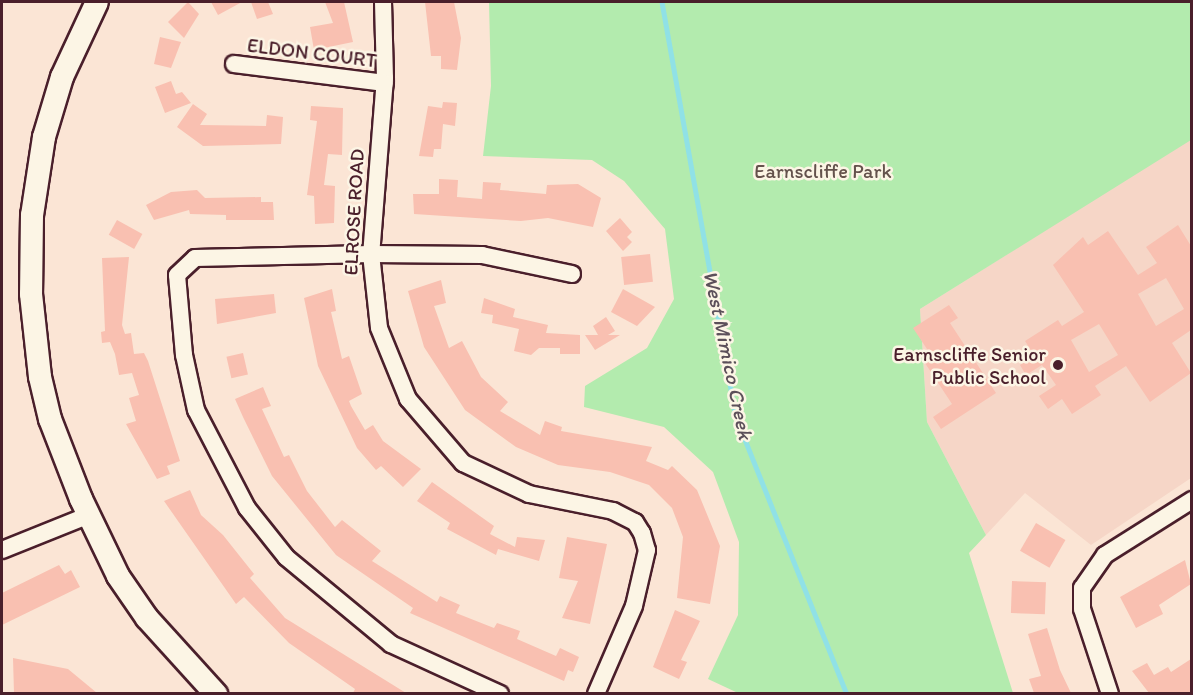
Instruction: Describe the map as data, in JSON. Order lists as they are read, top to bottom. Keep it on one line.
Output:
{"streets":{"street":["ELDON COURT","ELROSE ROAD"]},"crossings":[["ELDON COURT","ELROSE ROAD"]],"water":["West Mimico Creek"],"parks":["Earnscliffe Park"],"places":["Earnscliffe Senior Public School"]}
